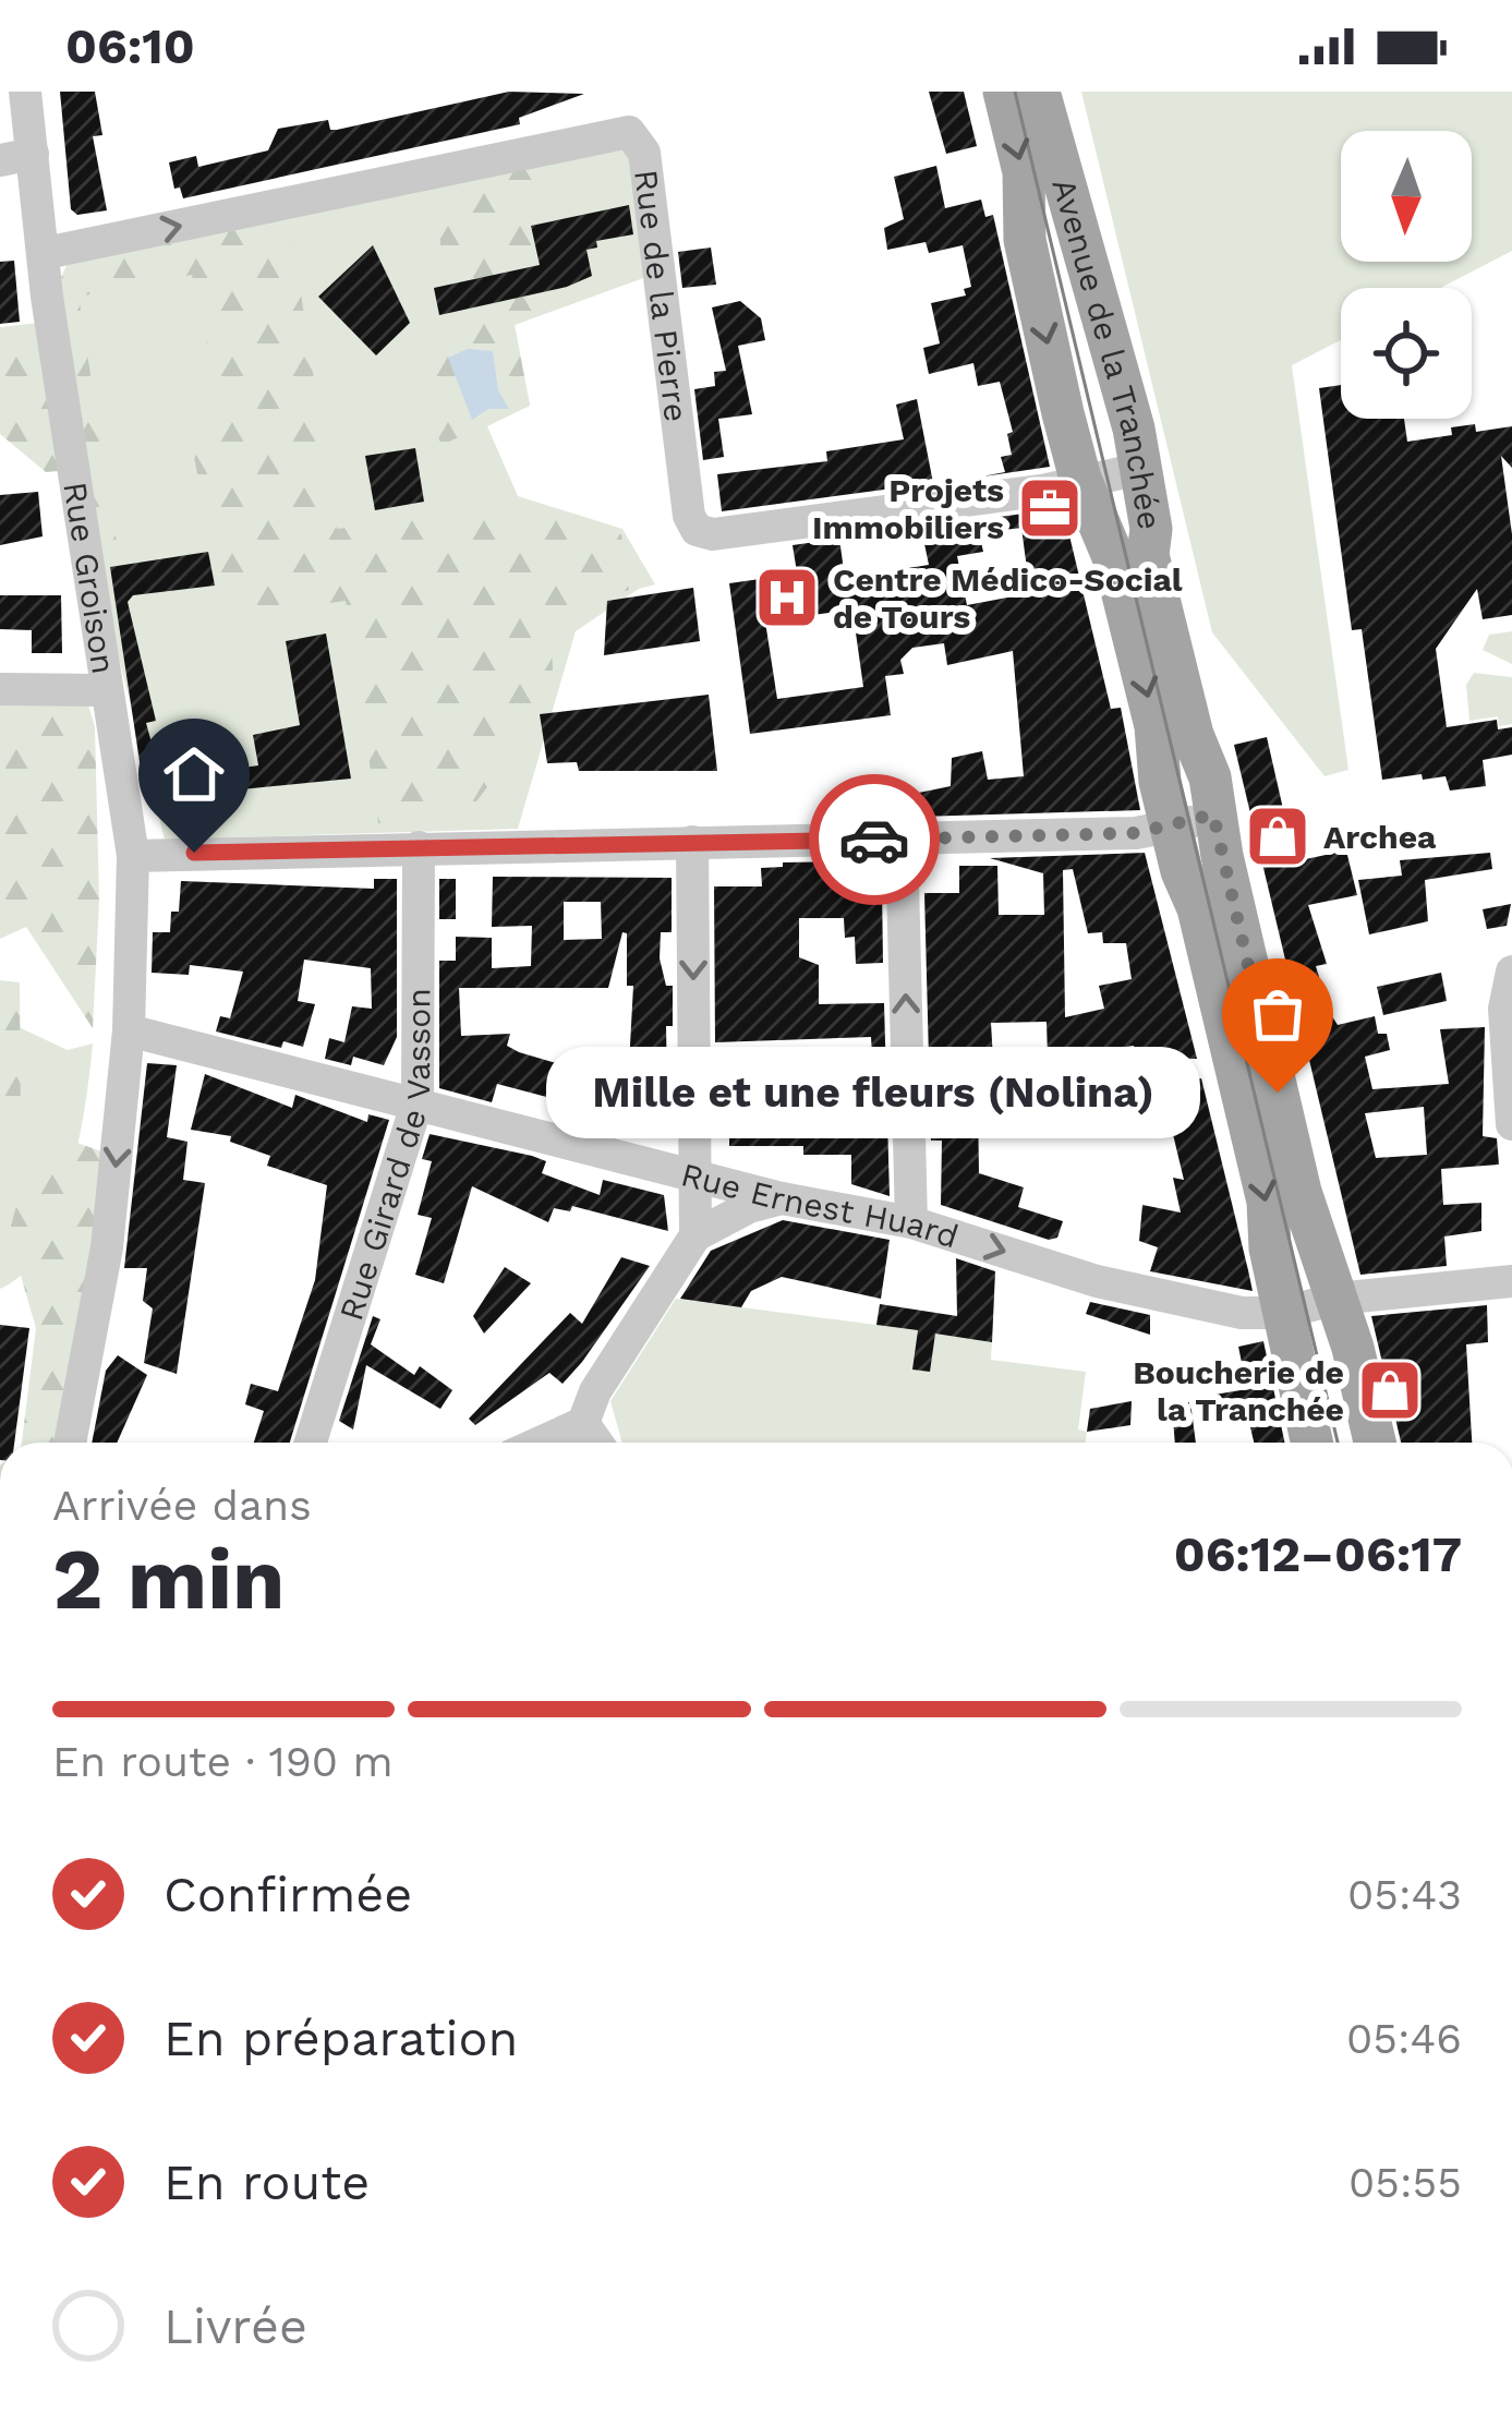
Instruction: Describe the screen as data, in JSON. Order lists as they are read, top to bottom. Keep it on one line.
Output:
{"streets":{"main road":["Avenue de la Tranchée"],"street":["Rue de la Pierre","Rue Groison","Rue Girard de Vasson","Rue Ernest Huard"]},"crossings":[["Rue de la Pierre","Avenue de la Tranchée"],["Rue de la Pierre","Rue Groison"],["Avenue de la Tranchée","Rue Ernest Huard"],["Rue Groison","Rue Ernest Huard"],["Rue Girard de Vasson","Rue Ernest Huard"]],"places":{"office":["Projets Immobiliers"],"hospital":["Centre Médico-Social de Tours"],"shop":["Archea","Boucherie de la Tranchée"],"other":["Mille et une fleurs (Nolina)"]},"north":"bottom","page":{"status":"06:10","bubble":"Mille et une fleurs (Nolina)","heading":["2 min","Arrivée dans","06:12–06:17"],"bar":"En route · 190 m","list":[["Confirmée","05:43"],["En préparation","05:46"],["En route","05:55"],"Livrée"]}}
